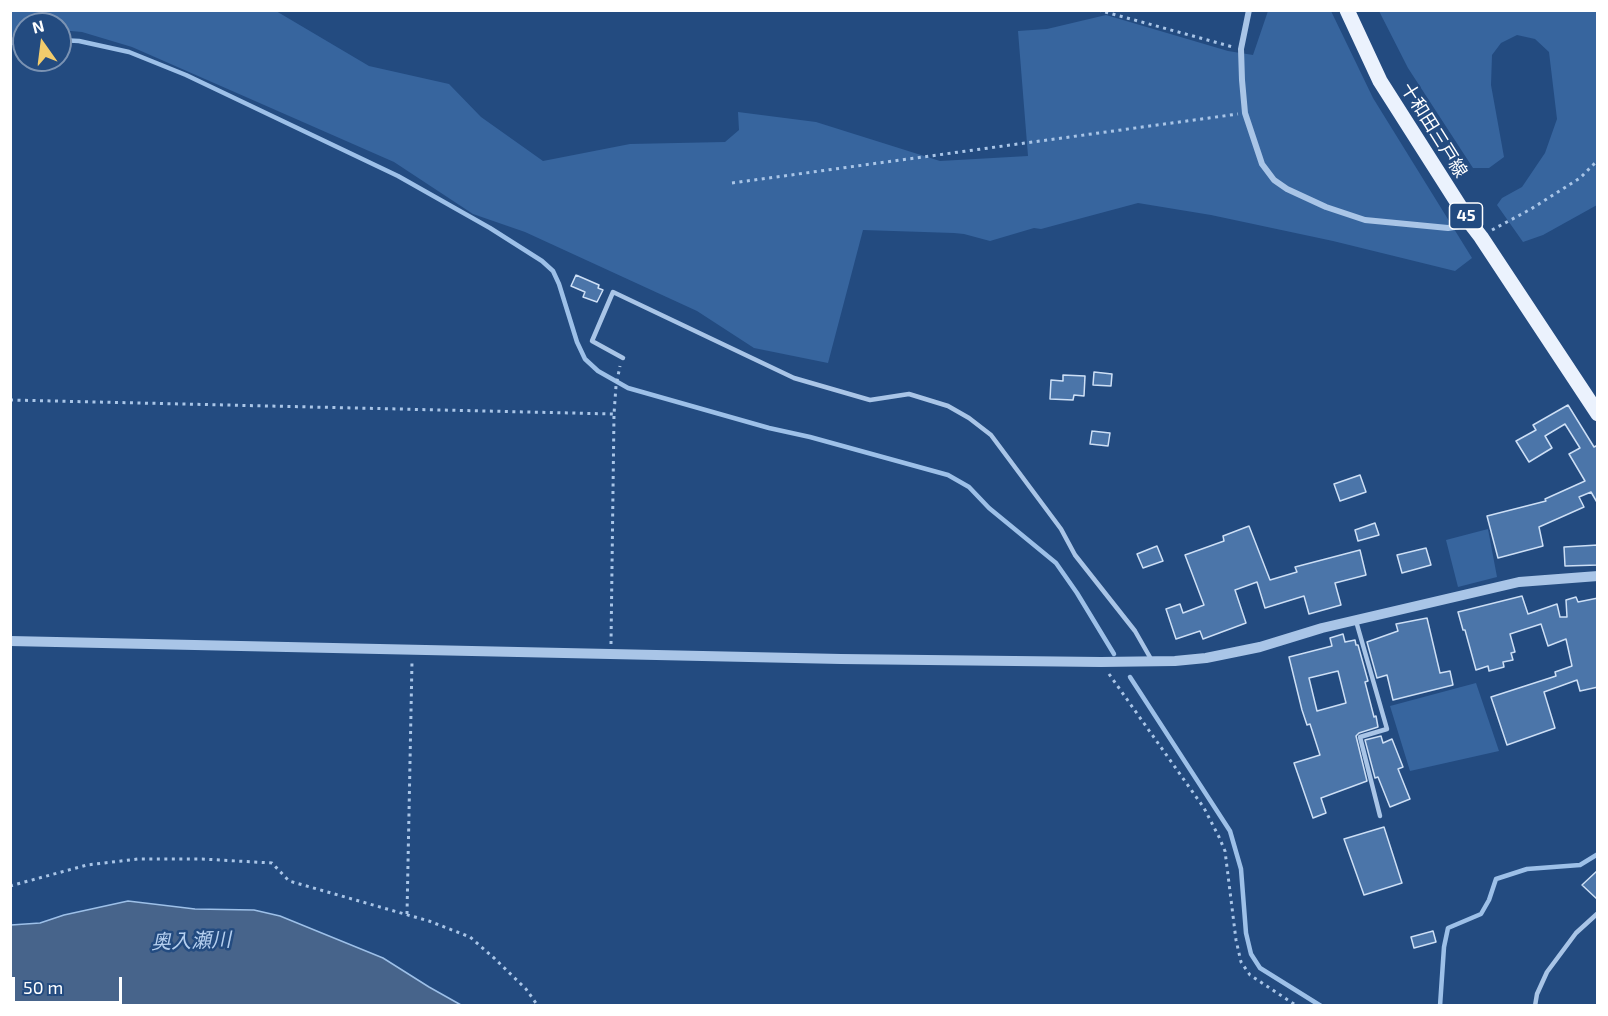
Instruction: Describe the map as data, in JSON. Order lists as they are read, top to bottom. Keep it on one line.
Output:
{"streets":{"main road":["十和田三戸線","45"]},"water":["奥入瀬川"],"scale_bar":"50 m","north":"top"}
